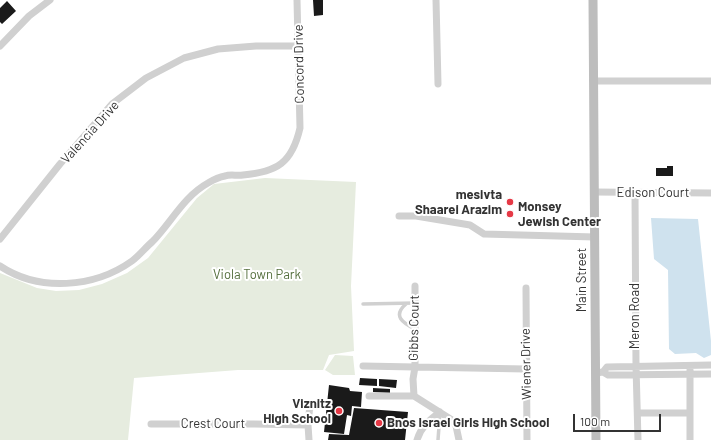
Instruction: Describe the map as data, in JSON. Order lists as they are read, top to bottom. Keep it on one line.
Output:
{"streets":{"main road":["Main Street"],"street":["Concord Drive","Valencia Drive","Edison Court","Meron Road","Gibbs Court","Wiener Drive","Crest Court"]},"crossings":[["Concord Drive","Valencia Drive"],["Edison Court","Main Street"],["Edison Court","Meron Road"]],"parks":["Viola Town Park"],"places":["mesivta Shaarei Arazim","Monsey Jewish Center","Viznitz High School","Bnos Israel Girls High School"],"scale_bar":"100 m"}
